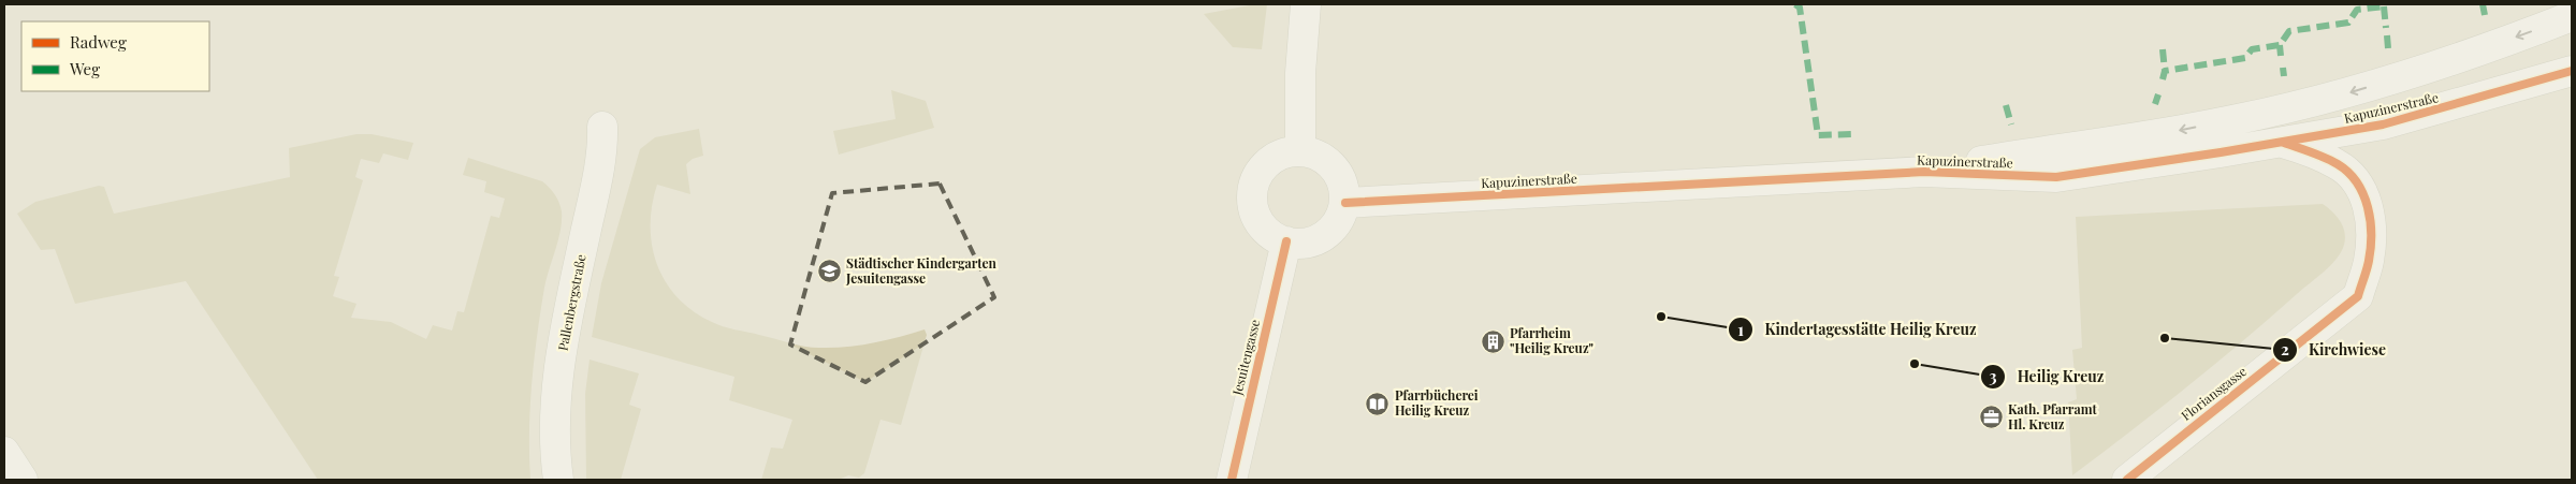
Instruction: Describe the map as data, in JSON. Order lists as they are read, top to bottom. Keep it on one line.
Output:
{"streets":{"street":["Kapuzinerstraße","Pallenbergstraße","Jesuitengasse","Floriansgasse"]},"crossings":[["Kapuzinerstraße","Jesuitengasse"],["Kapuzinerstraße","Floriansgasse"]],"places":{"school or university":["Städtischer Kindergarten Jesuitengasse"],"other":["Kindertagesstätte Heilig Kreuz","Kirchwiese","Heilig Kreuz"],"building":["Pfarrheim \"Heilig Kreuz\""],"library":["Pfarrbücherei Heilig Kreuz"],"office":["Kath. Pfarramt Hl. Kreuz"]},"legend":["Radweg","Weg"]}
